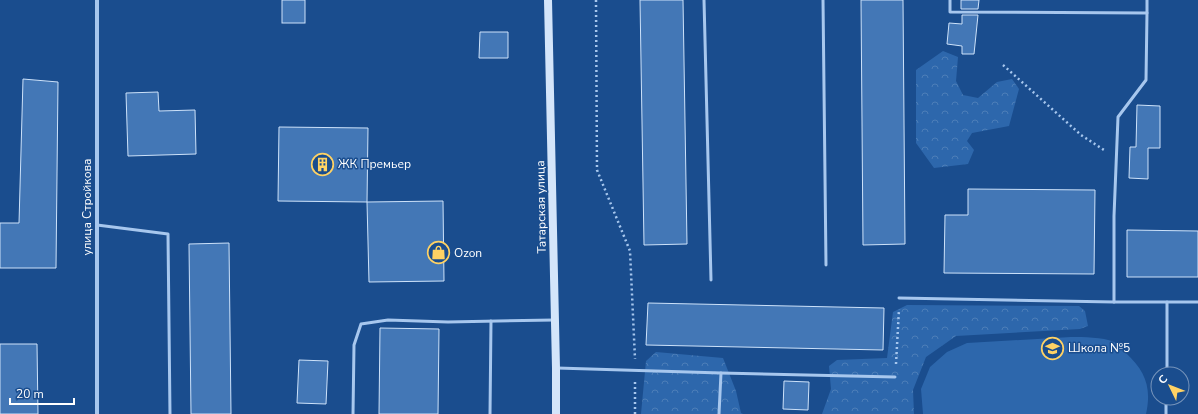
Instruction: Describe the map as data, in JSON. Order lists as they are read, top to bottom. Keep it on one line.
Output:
{"streets":{"street":["улица Стройкова","Татарская улица"]},"places":{"building":["ЖК Премьер"],"shop":["Ozon"],"school or university":["Школа №5"]},"scale_bar":"20 m","north":"top left"}
